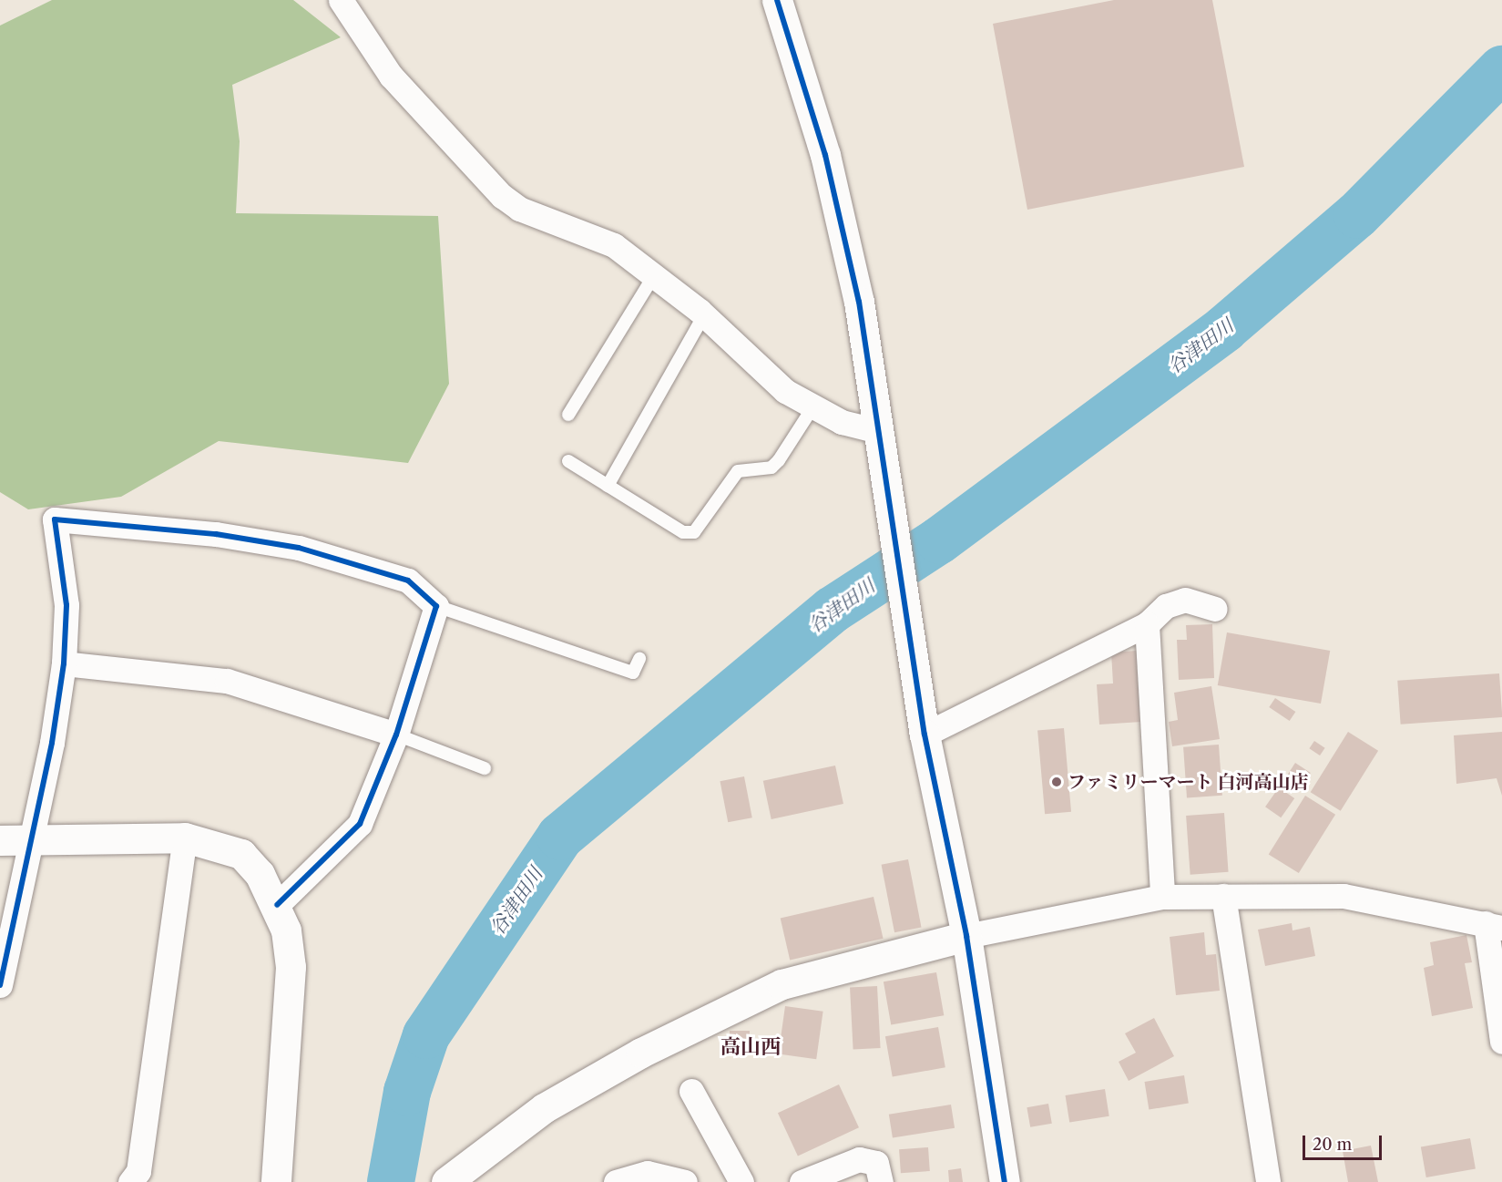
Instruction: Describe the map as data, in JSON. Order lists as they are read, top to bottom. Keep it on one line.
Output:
{"districts":["高山西"],"water":["谷津田川"],"places":["ファミリーマート 白河高山店"],"scale_bar":"20 m"}
